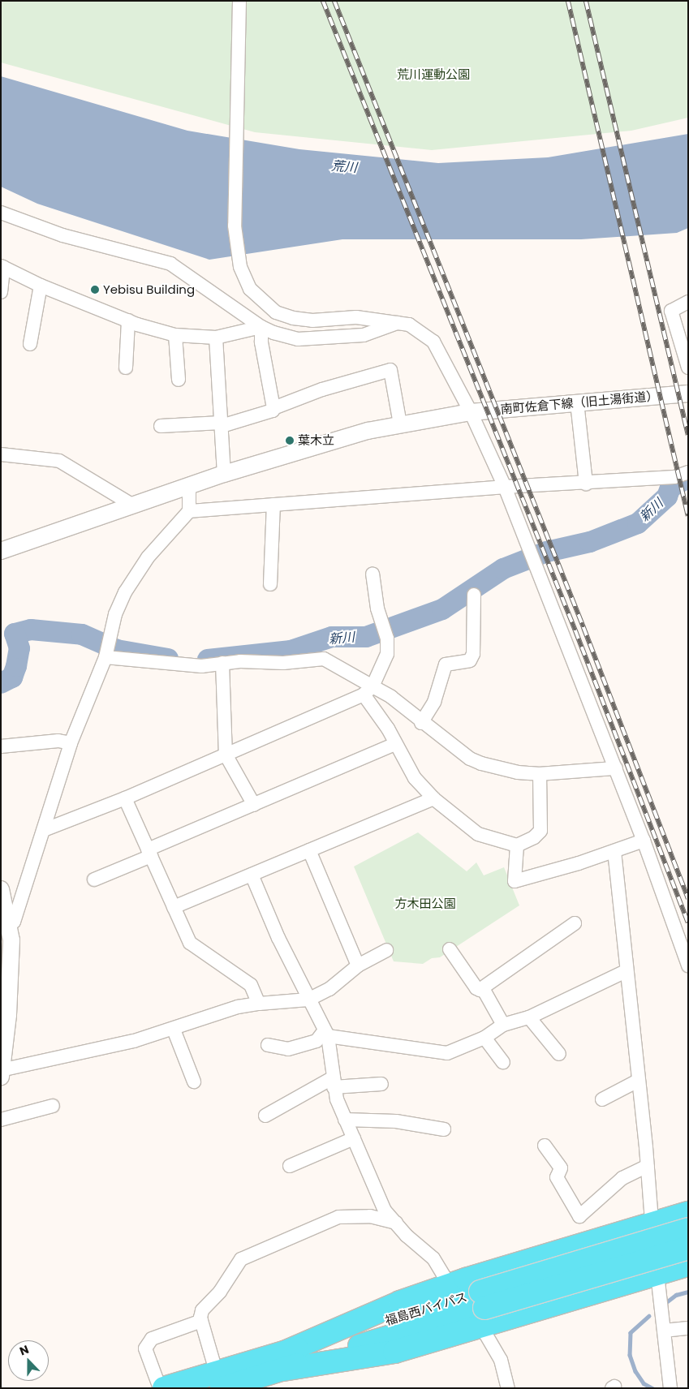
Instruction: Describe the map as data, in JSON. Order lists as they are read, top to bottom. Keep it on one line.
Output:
{"streets":{"highway":["福島西バイパス"],"street":["南町佐倉下線（旧土湯街道）"]},"water":["荒川","新川"],"parks":["荒川運動公園","方木田公園"],"places":["Yebisu Building","葉木立"],"north":"top"}
